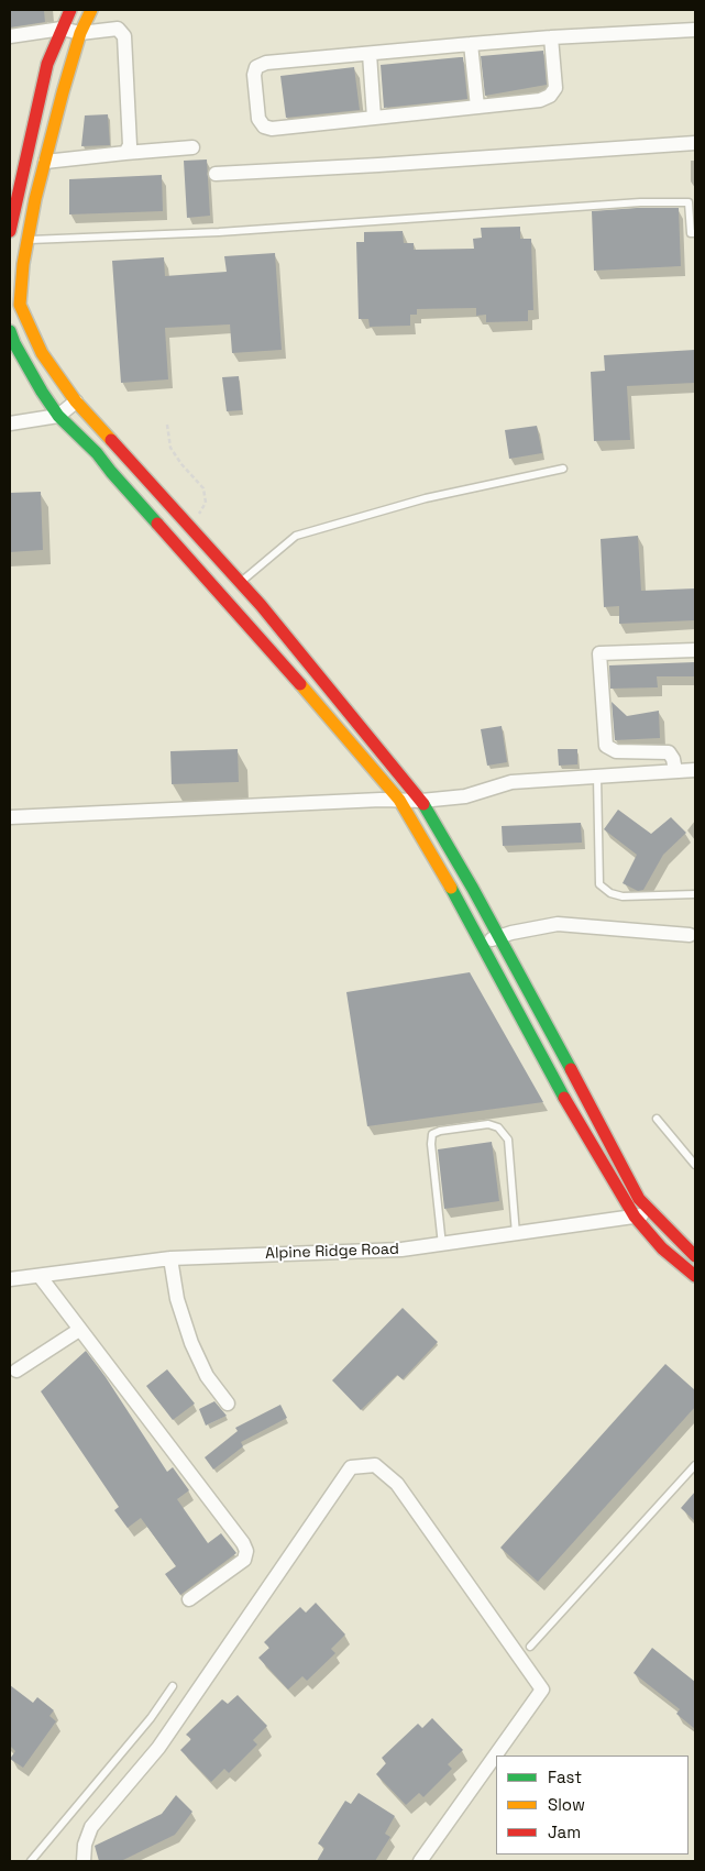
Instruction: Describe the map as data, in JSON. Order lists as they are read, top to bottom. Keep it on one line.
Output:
{"streets":{"street":["Alpine Ridge Road"]},"legend":["Fast","Slow","Jam"]}
